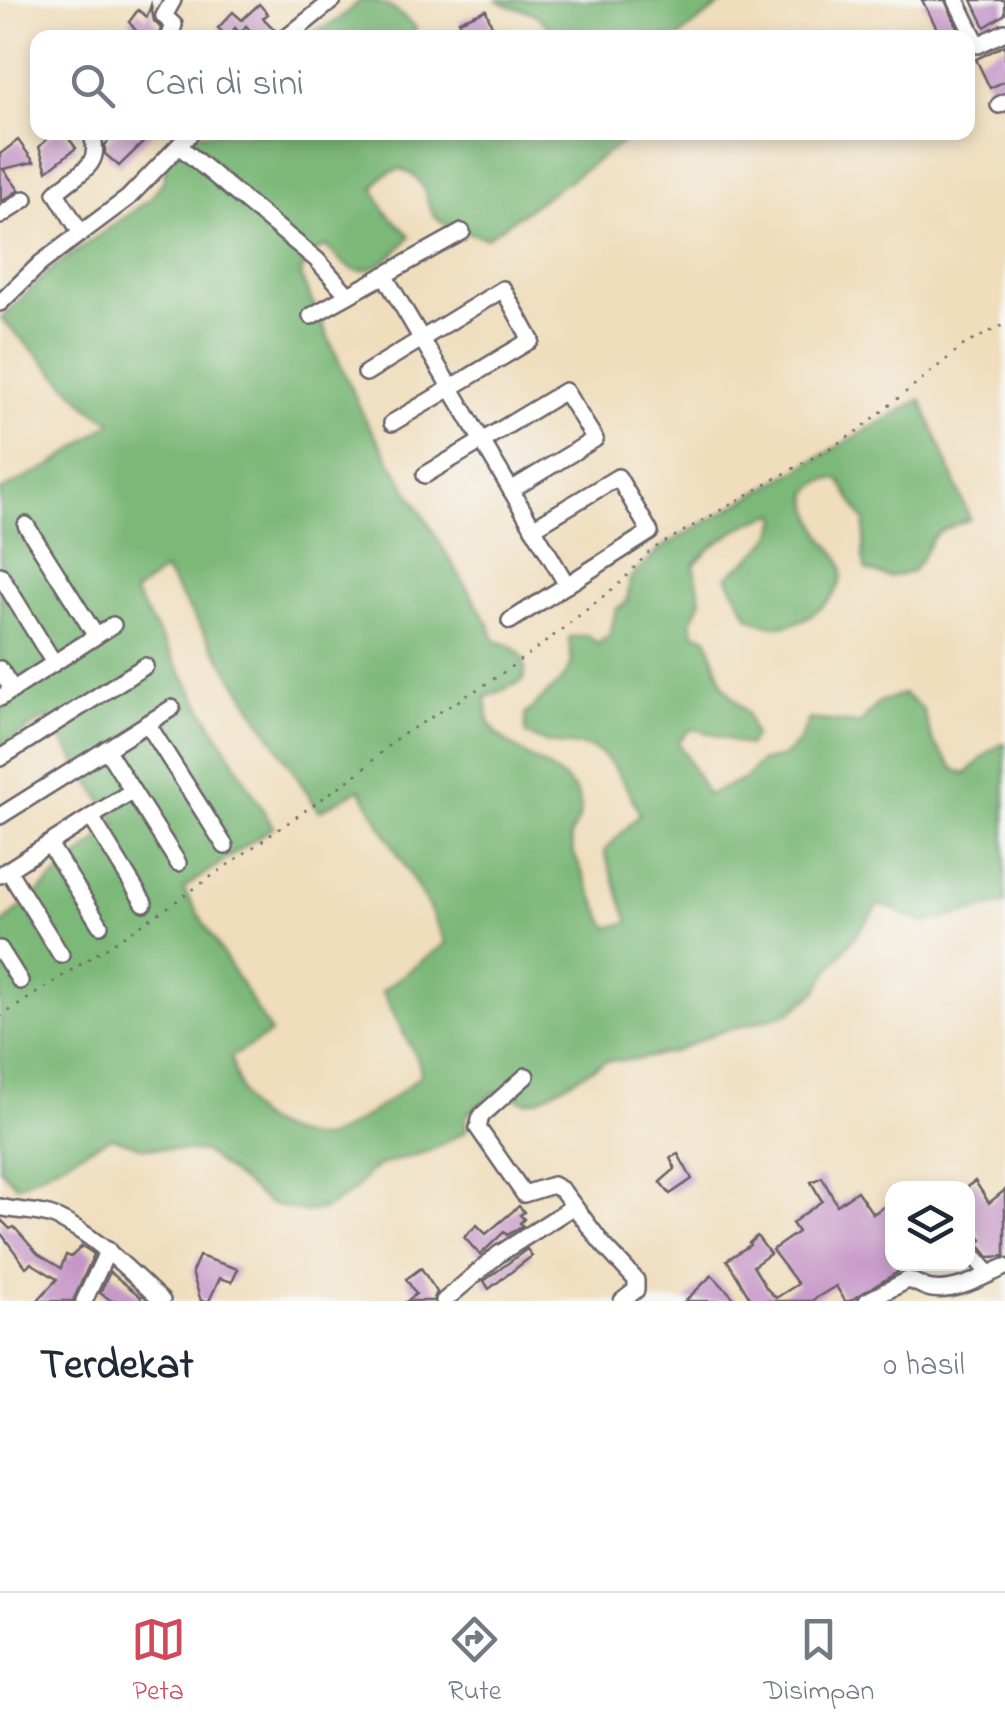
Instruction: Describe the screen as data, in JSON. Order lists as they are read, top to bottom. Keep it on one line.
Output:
{"page":{"search":"Cari di sini","heading":["Terdekat","0 hasil"],"nav":["Peta","Rute","Disimpan"]}}
